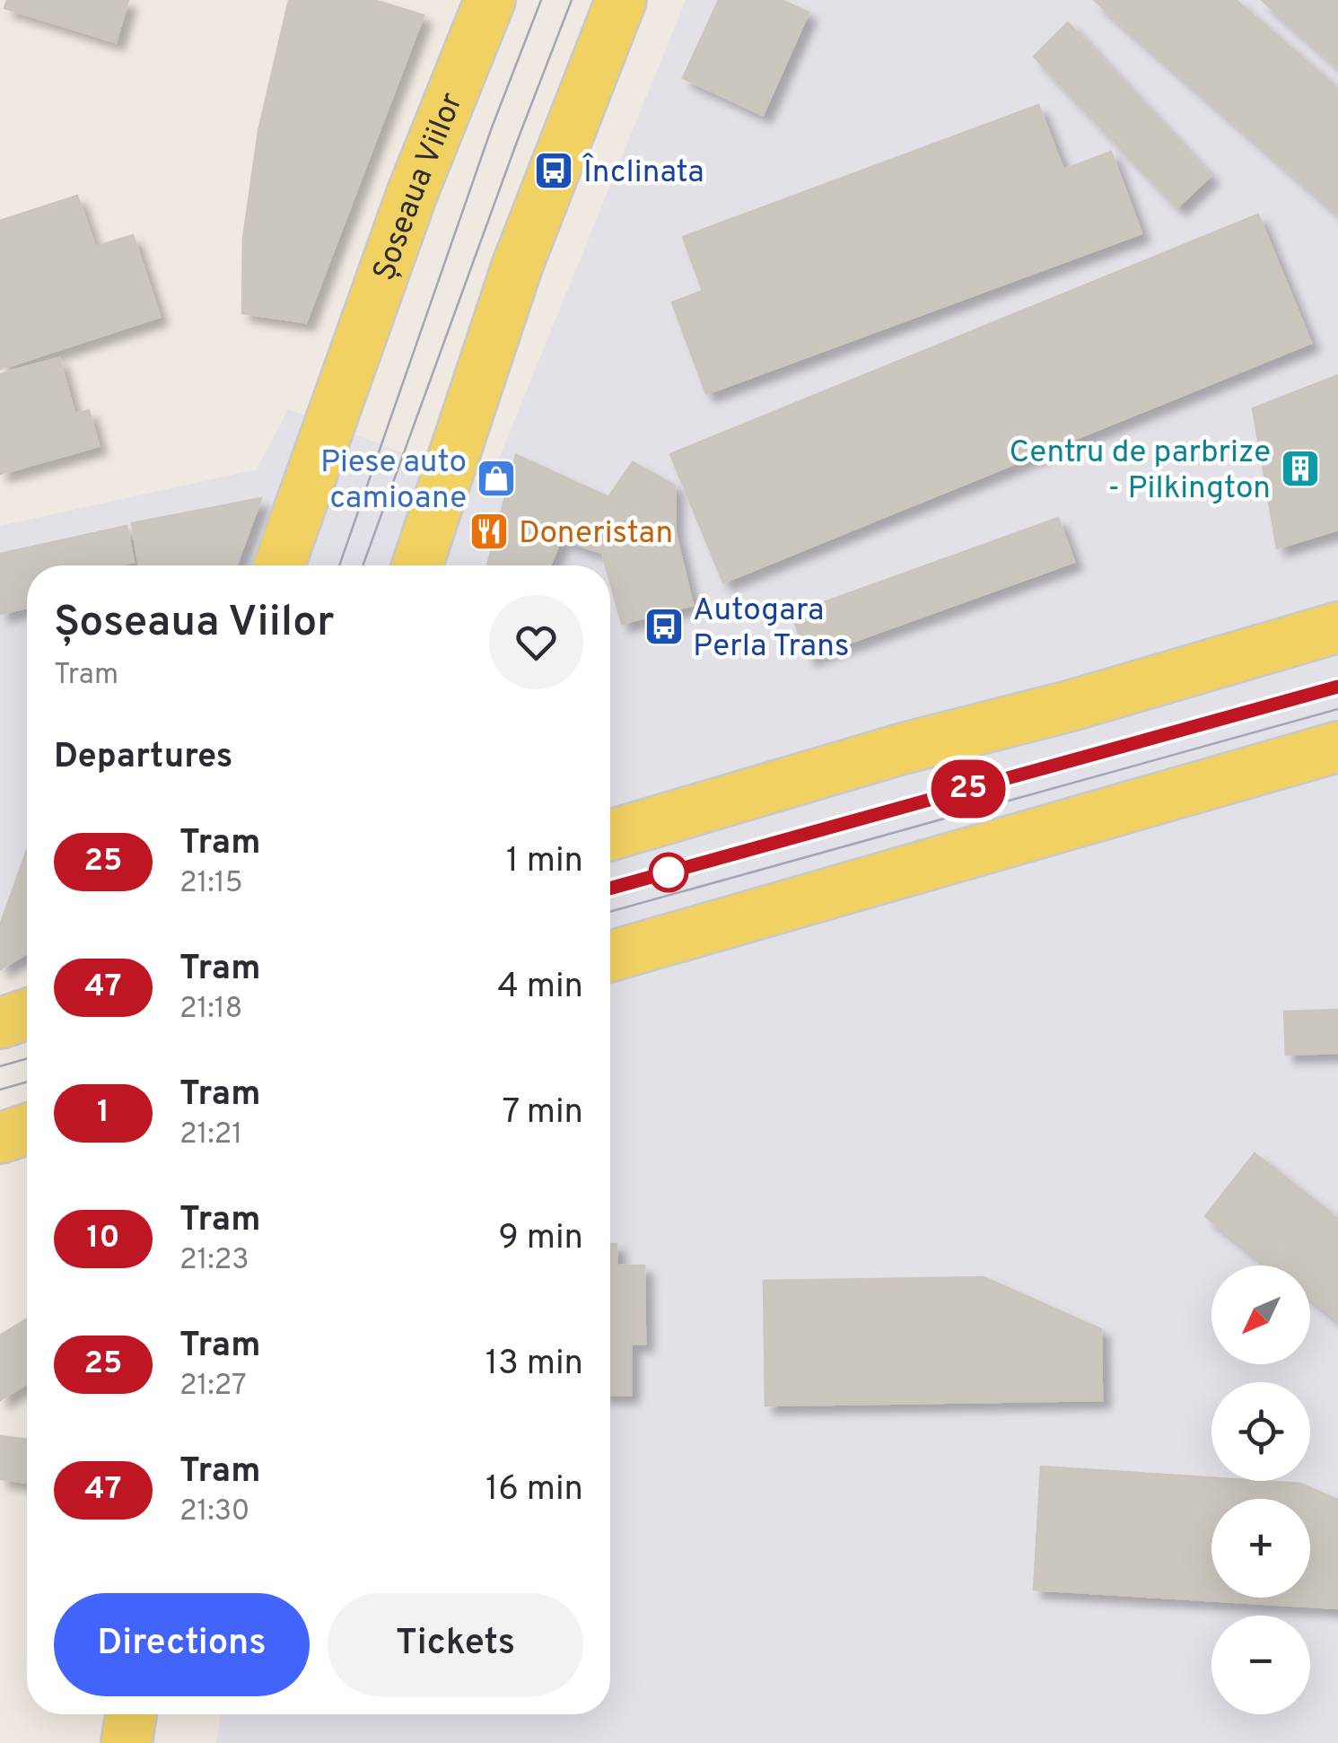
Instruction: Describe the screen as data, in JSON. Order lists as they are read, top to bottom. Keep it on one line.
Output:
{"streets":{"main road":["Șoseaua Viilor"]},"places":{"bus stop":["Înclinata","Autogara Perla Trans"],"building":["Centru de parbrize - Pilkington"],"shop":["Piese auto camioane"],"restaurant":["Doneristan"]},"lines":["tram line 25"],"north":"bottom left","page":{"on_map":"25","heading":[["Șoseaua Viilor","Tram"],"Departures"],"list":[{"mark":"25","name":"Tram","note":"21:15","value":"1 min"},{"mark":"47","name":"Tram","note":"21:18","value":"4 min"},{"mark":"1","name":"Tram","note":"21:21","value":"7 min"},{"mark":"10","name":"Tram","note":"21:23","value":"9 min"},{"mark":"25","name":"Tram","note":"21:27","value":"13 min"},{"mark":"47","name":"Tram","note":"21:30","value":"16 min"}],"map_buttons":["+","−"],"buttons":["Directions","Tickets"]}}
